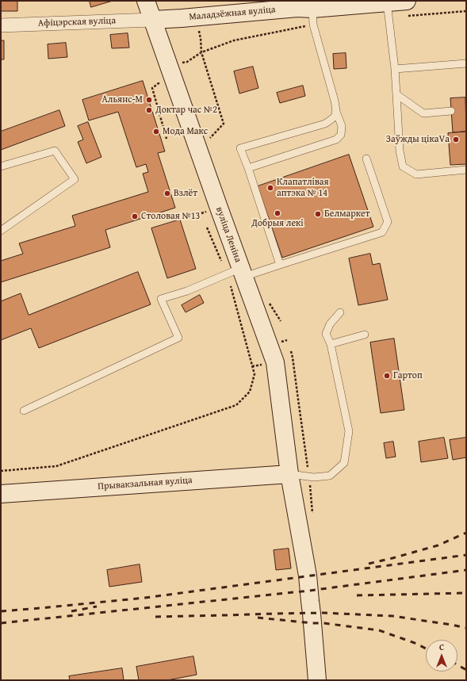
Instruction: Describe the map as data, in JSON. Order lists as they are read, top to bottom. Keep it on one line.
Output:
{"streets":{"street":["Маладзёжная вуліца","Афіцэрская вуліца","вуліца Леніна","Прывакзальная вуліца"]},"crossings":[["Маладзёжная вуліца","Афіцэрская вуліца"],["Маладзёжная вуліца","вуліца Леніна"],["Афіцэрская вуліца","вуліца Леніна"],["вуліца Леніна","Прывакзальная вуліца"]],"places":["Альянс-М","Доктар час №2","Мода Макс","Заўжды цікаVа","Клапатлівая аптэка № 14","Взлёт","Добрыя лекі","Белмаркет","Столовая №13","Гартоп"],"north":"top"}
